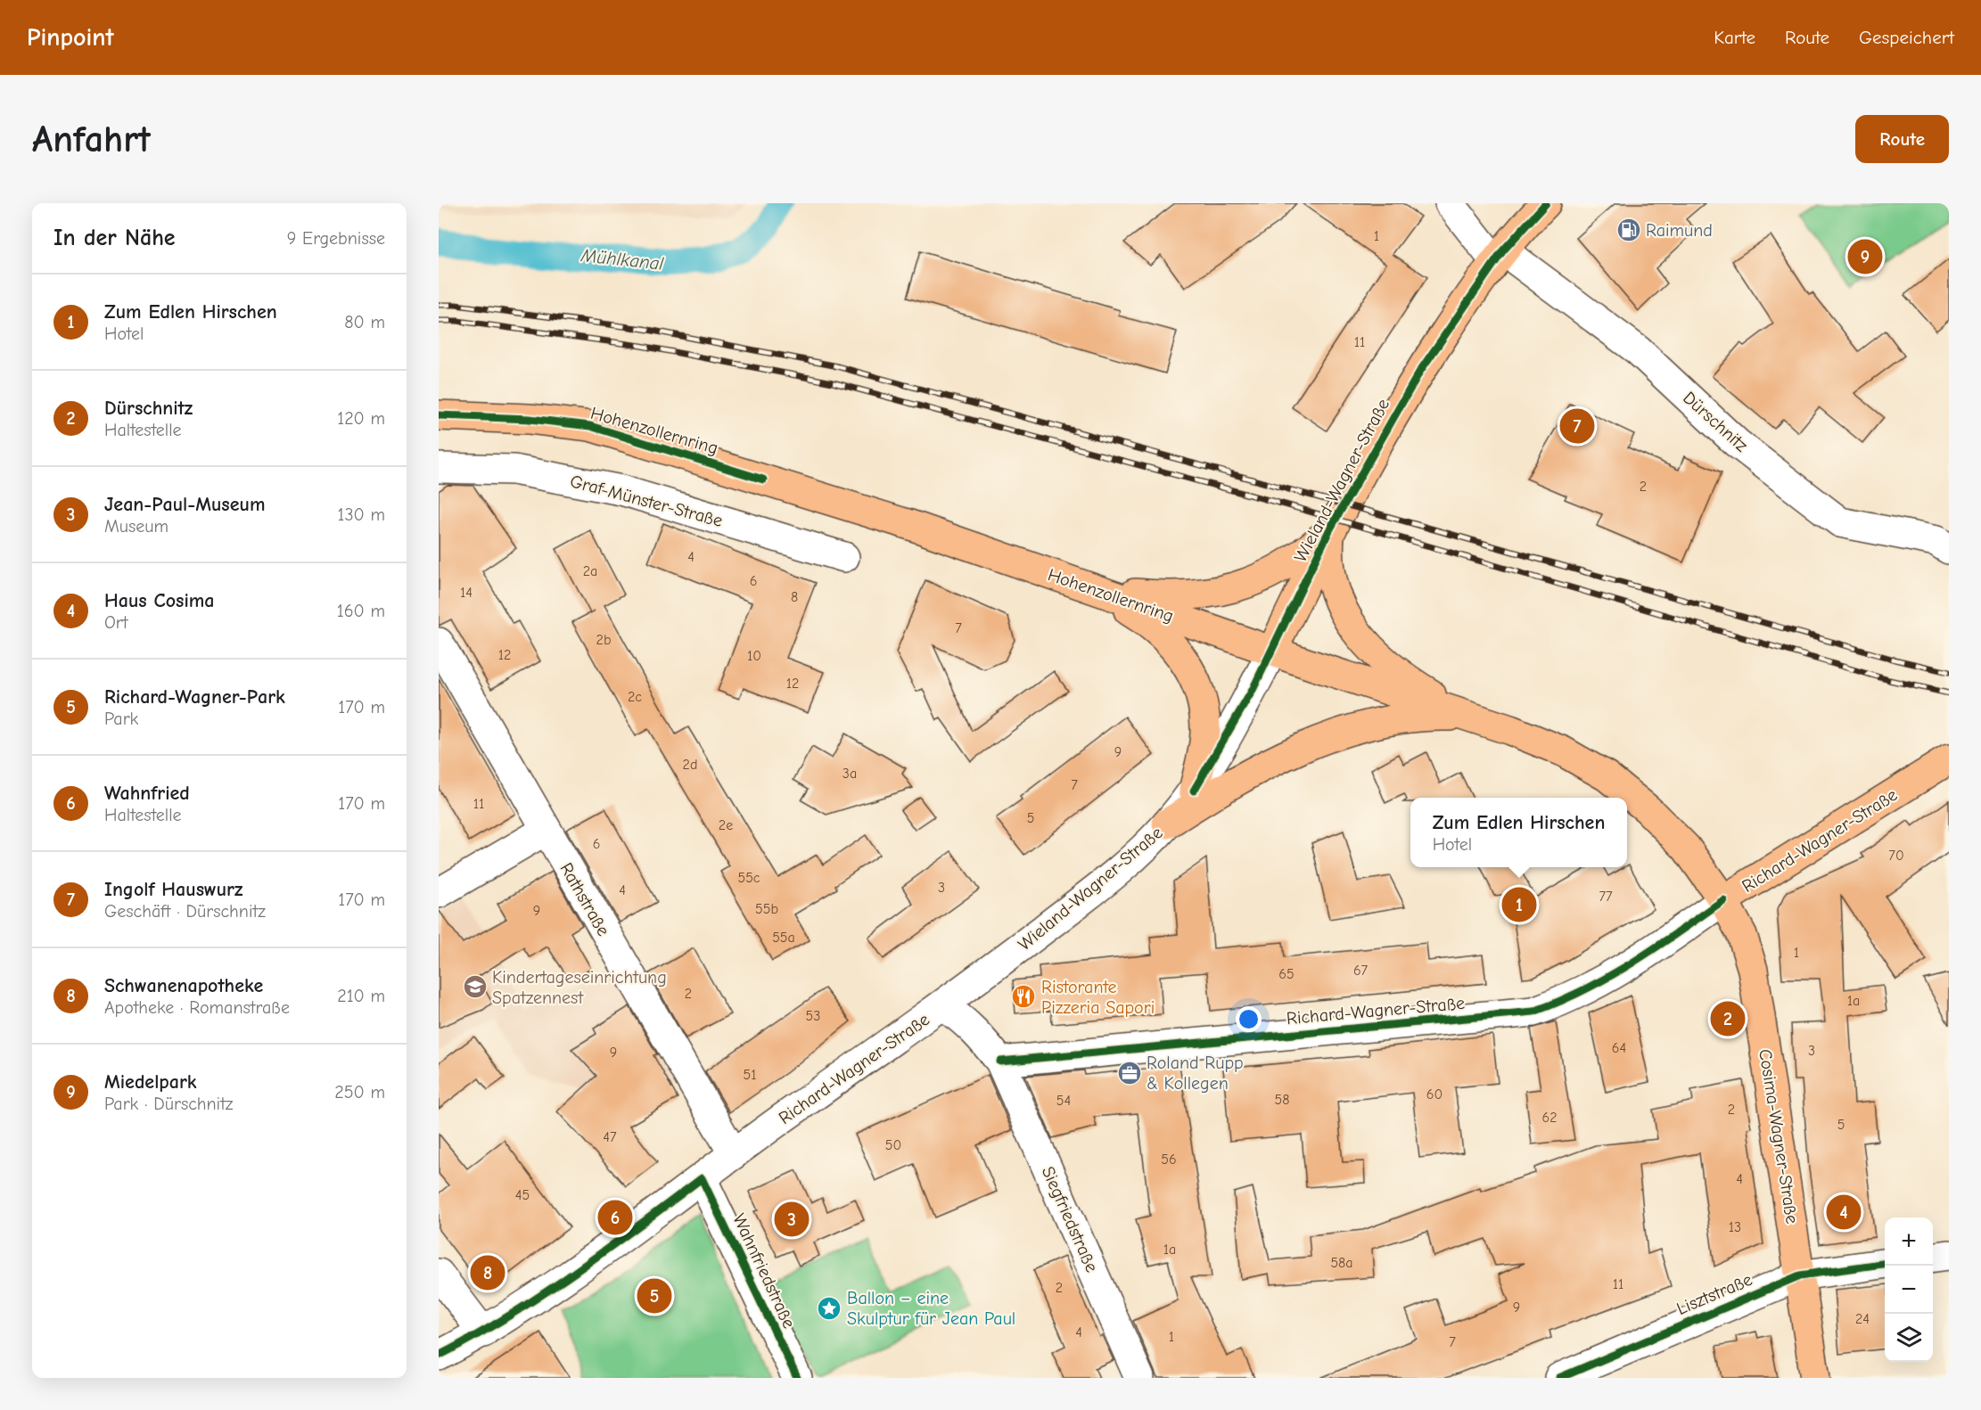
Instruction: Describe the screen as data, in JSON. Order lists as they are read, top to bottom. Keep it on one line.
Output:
{"streets":{"main road":["Hohenzollernring","Wieland-Wagner-Straße","Richard-Wagner-Straße","Cosima-Wagner-Straße"],"street":["Dürschnitz","Graf-Münster-Straße","Rathstraße","Siegfriedstraße","Wahnfriedstraße","Lisztstraße"]},"crossings":[["Dürschnitz","Wieland-Wagner-Straße"],["Hohenzollernring","Wieland-Wagner-Straße"],["Hohenzollernring","Richard-Wagner-Straße"],["Hohenzollernring","Cosima-Wagner-Straße"],["Wieland-Wagner-Straße","Richard-Wagner-Straße"],["Richard-Wagner-Straße","Rathstraße"],["Richard-Wagner-Straße","Cosima-Wagner-Straße"],["Richard-Wagner-Straße","Siegfriedstraße"],["Richard-Wagner-Straße","Wahnfriedstraße"],["Cosima-Wagner-Straße","Lisztstraße"]],"water":["Mühlkanal"],"places":{"fuel station":["Raimund"],"school or university":["Kindertageseinrichtung Spatzennest"],"restaurant":["Ristorante Pizzeria Sapori"],"office":["Roland Rupp & Kollegen"],"place":["Ballon – eine Skulptur für Jean Paul"]},"house_numbers":["1","11","2","4","2a","6","14","8","7","2b","12","10","12","2c","9","2d","3a","7","11","5","2e","6","70","55c","3","4","77","55b","9","55a","1","67","65","2","1a","53","64","3","9","51","60","58","54","2","62","5","47","50","56","4","45","13","1a","58a","11","2","9","24","4","1","7"],"page":{"header":"Pinpoint","nav":["Karte","Route","Gespeichert"],"buttons":"Route","title":"Anfahrt","heading":["In der Nähe","9 Ergebnisse"],"pins":["9","7","1","2","4","6","3","8","5"],"list":[{"mark":"1","name":"Zum Edlen Hirschen","note":"Hotel","value":"80 m"},{"mark":"2","name":"Dürschnitz","note":"Haltestelle","value":"120 m"},{"mark":"3","name":"Jean-Paul-Museum","note":"Museum","value":"130 m"},{"mark":"4","name":"Haus Cosima","note":"Ort","value":"160 m"},{"mark":"5","name":"Richard-Wagner-Park","note":"Park","value":"170 m"},{"mark":"6","name":"Wahnfried","note":"Haltestelle","value":"170 m"},{"mark":"7","name":"Ingolf Hauswurz","note":"Geschäft · Dürschnitz","value":"170 m"},{"mark":"8","name":"Schwanenapotheke","note":"Apotheke · Romanstraße","value":"210 m"},{"mark":"9","name":"Miedelpark","note":"Park · Dürschnitz","value":"250 m"}],"popup":["Zum Edlen Hirschen","Hotel"],"map_buttons":["+","−"]}}
